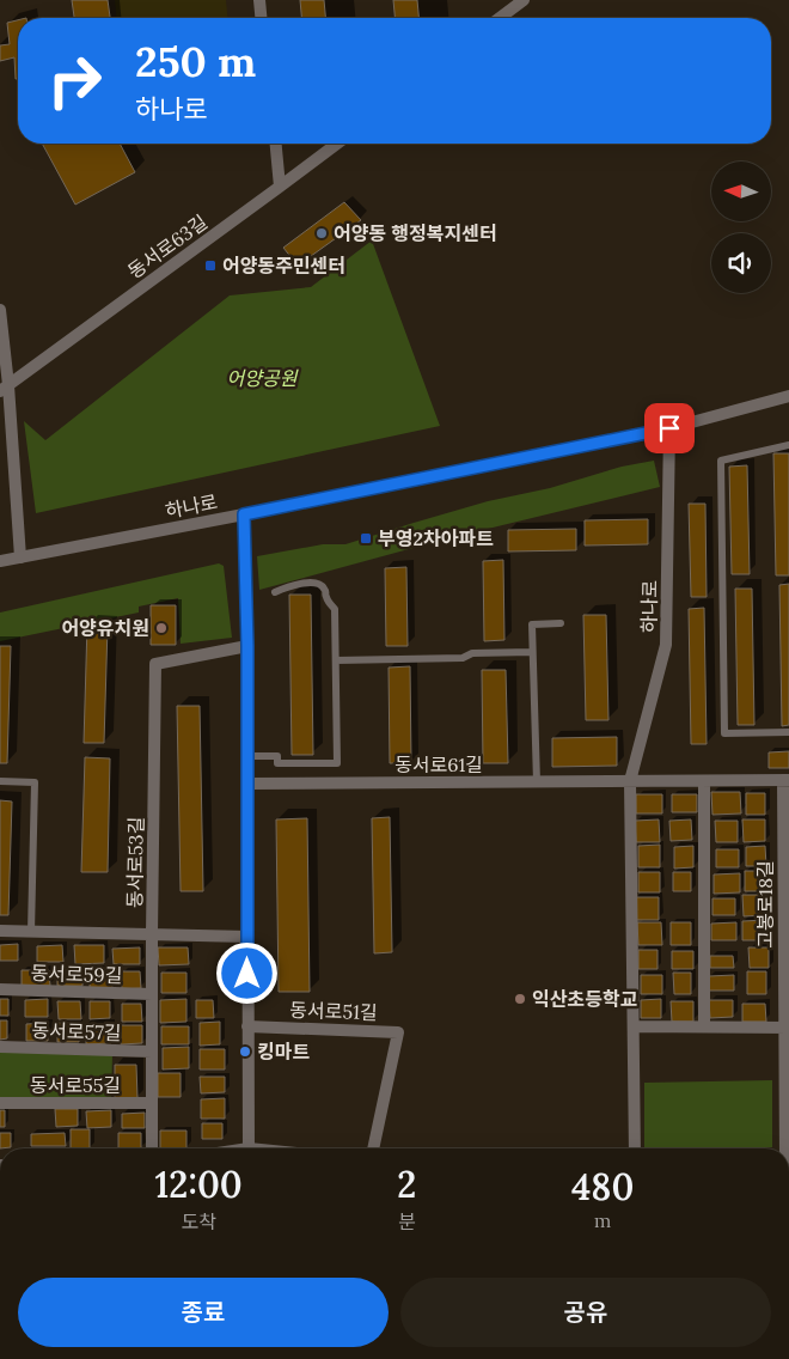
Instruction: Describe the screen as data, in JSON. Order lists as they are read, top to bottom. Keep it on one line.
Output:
{"streets":{"street":["동서로63길","하나로","동서로61길","동서로53길","고봉로18길","동서로59길","동서로51길","동서로57길","동서로55길"]},"crossings":[["하나로","동서로61길"],["동서로61길","고봉로18길"],["동서로53길","동서로59길"],["동서로53길","동서로57길"],["동서로53길","동서로55길"]],"parks":["어양공원"],"places":{"other":["어양동 행정복지센터","어양유치원","익산초등학교","킹마트"],"transit":["어양동주민센터","부영2차아파트"]},"north":"left","page":{"turn":["250 m","하나로"],"eta":["12:00","도착","2","분","480","m"],"buttons":["종료","공유"]}}
